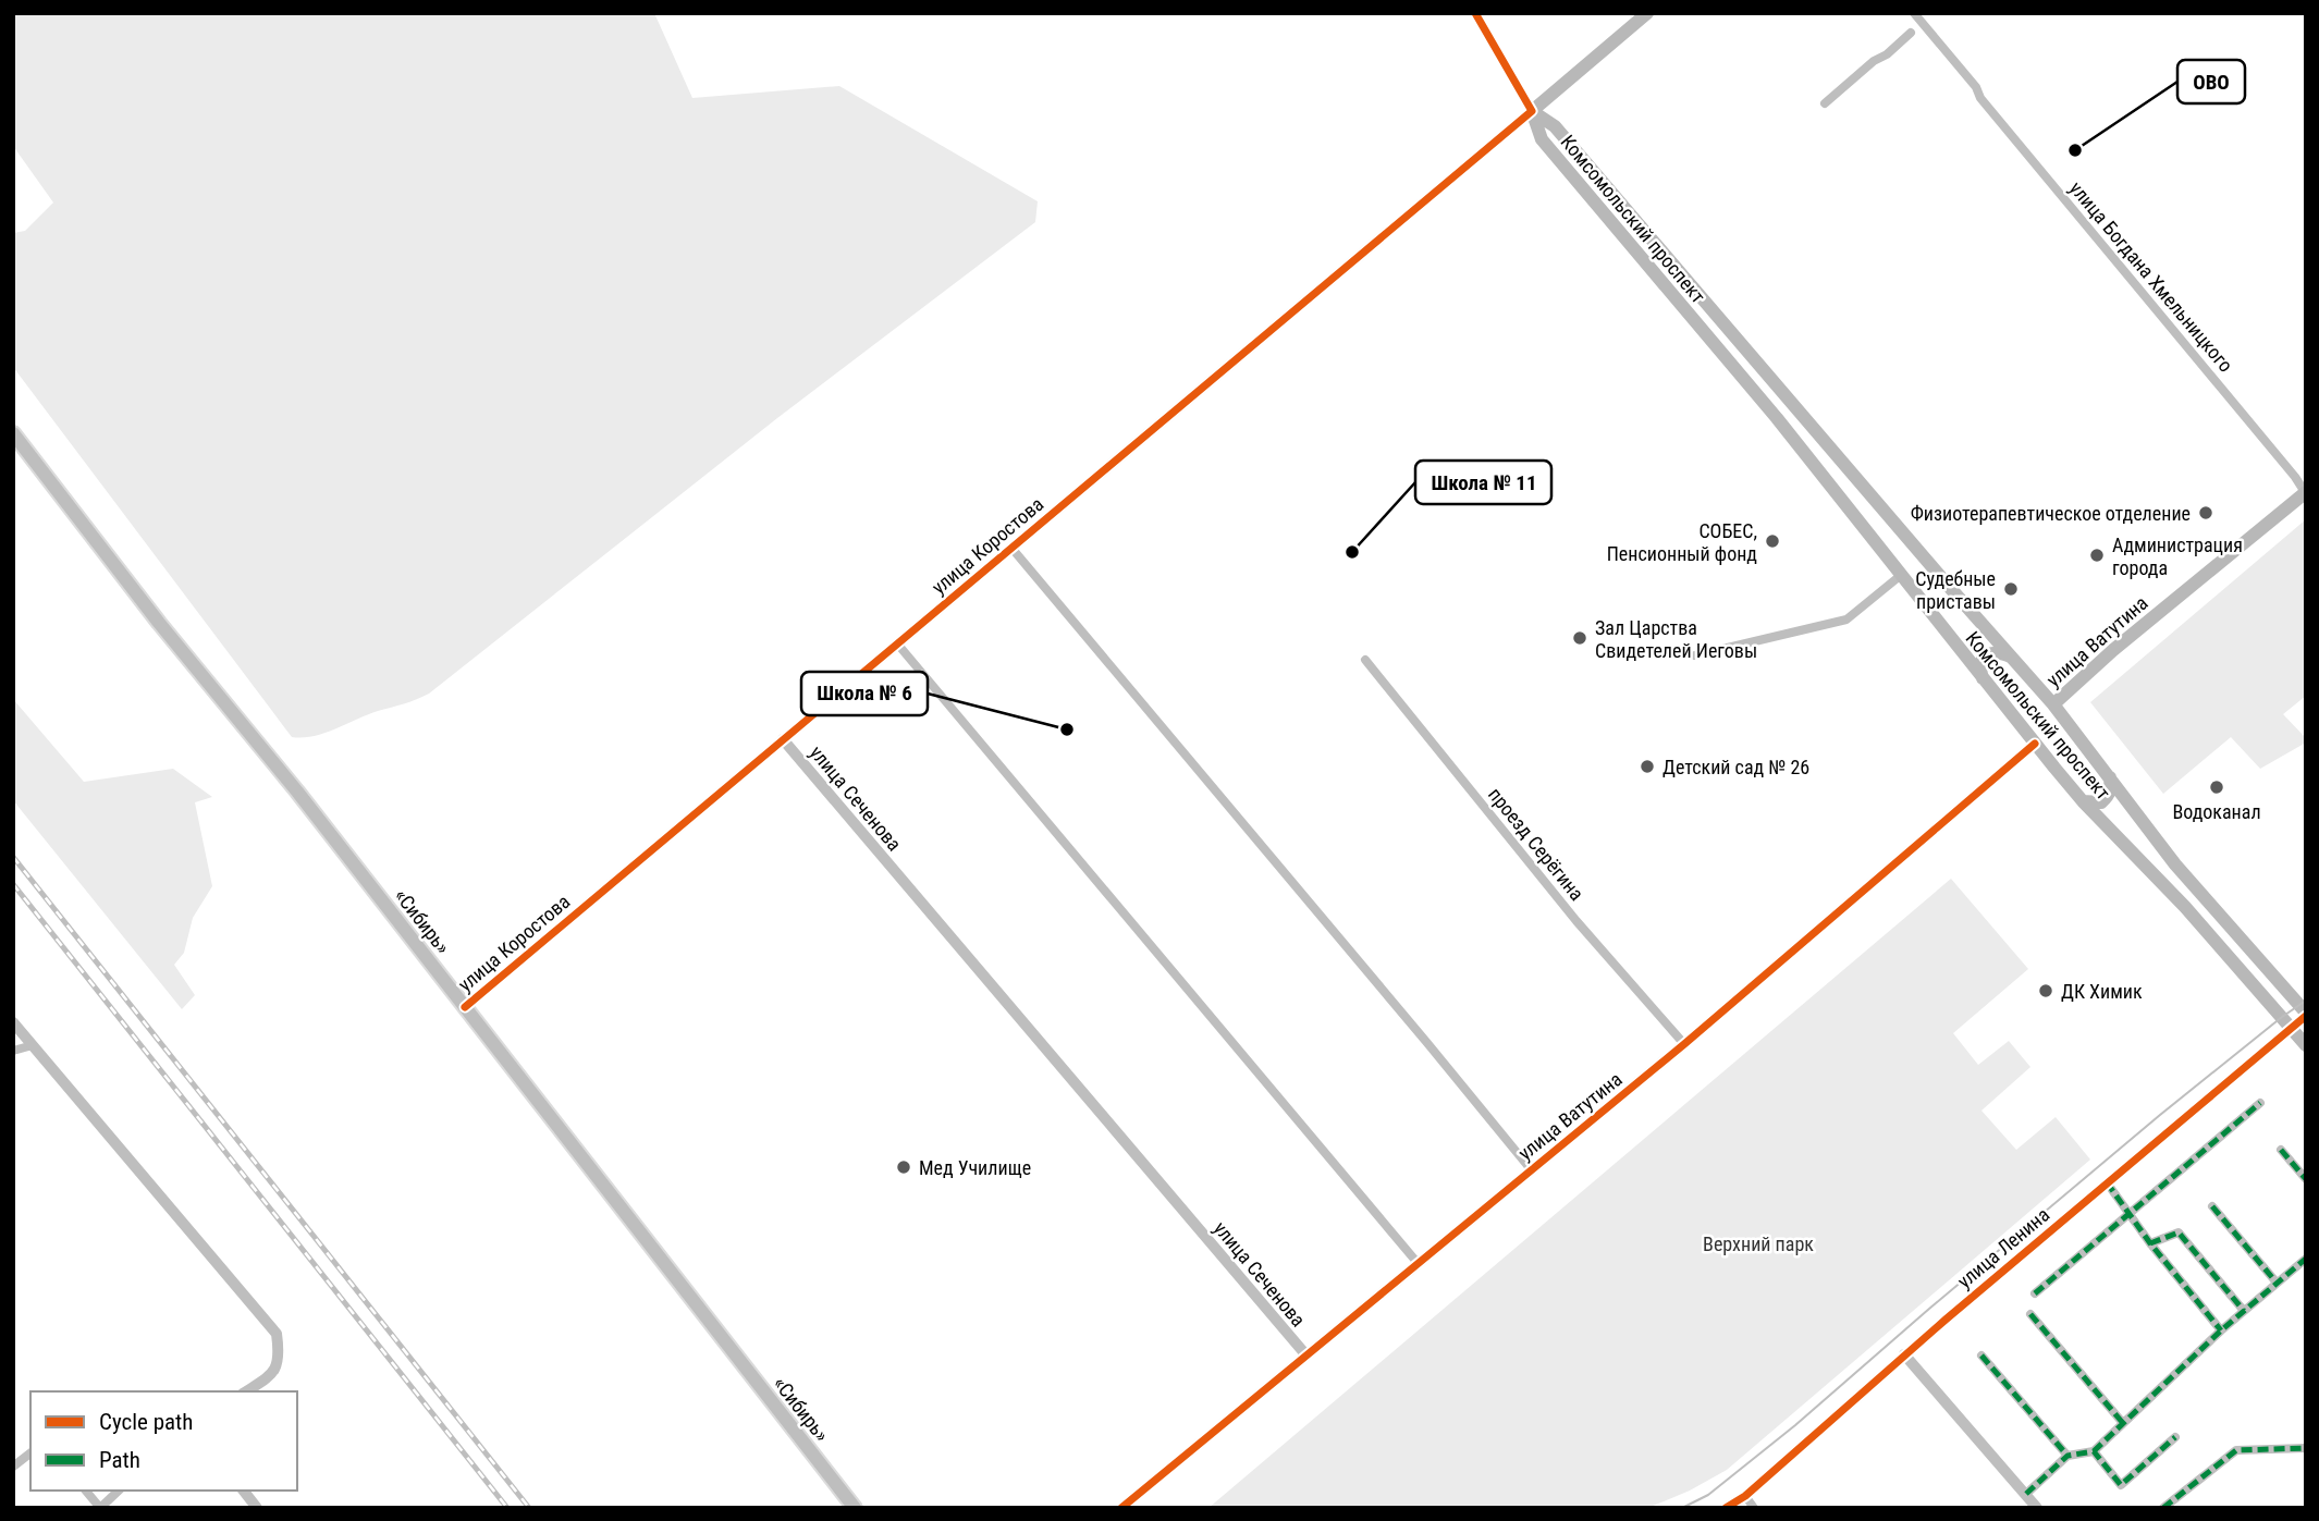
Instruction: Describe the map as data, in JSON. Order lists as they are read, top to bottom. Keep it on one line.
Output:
{"streets":{"main road":["Комсомольский проспект","улица Коростова","улица Ватутина","«Сибирь»"],"street":["улица Богдана Хмельницкого","улица Сеченова","проезд Серёгина","улица Ленина"]},"crossings":[["Комсомольский проспект","улица Коростова"],["Комсомольский проспект","улица Ватутина"],["Комсомольский проспект","улица Ленина"],["улица Богдана Хмельницкого","улица Ватутина"],["улица Коростова","улица Сеченова"],["улица Коростова","«Сибирь»"],["улица Ватутина","улица Сеченова"],["улица Ватутина","проезд Серёгина"]],"parks":["Верхний парк"],"places":["ОВО","Физиотерапевтическое отделение","СОБЕС, Пенсионный фонд","Школа № 11","Администрация города","Судебные приставы","Зал Царства Свидетелей Иеговы","Школа № 6","Детский сад № 26","Водоканал","ДК Химик","Мед Училище"],"legend":["Cycle path","Path"]}
